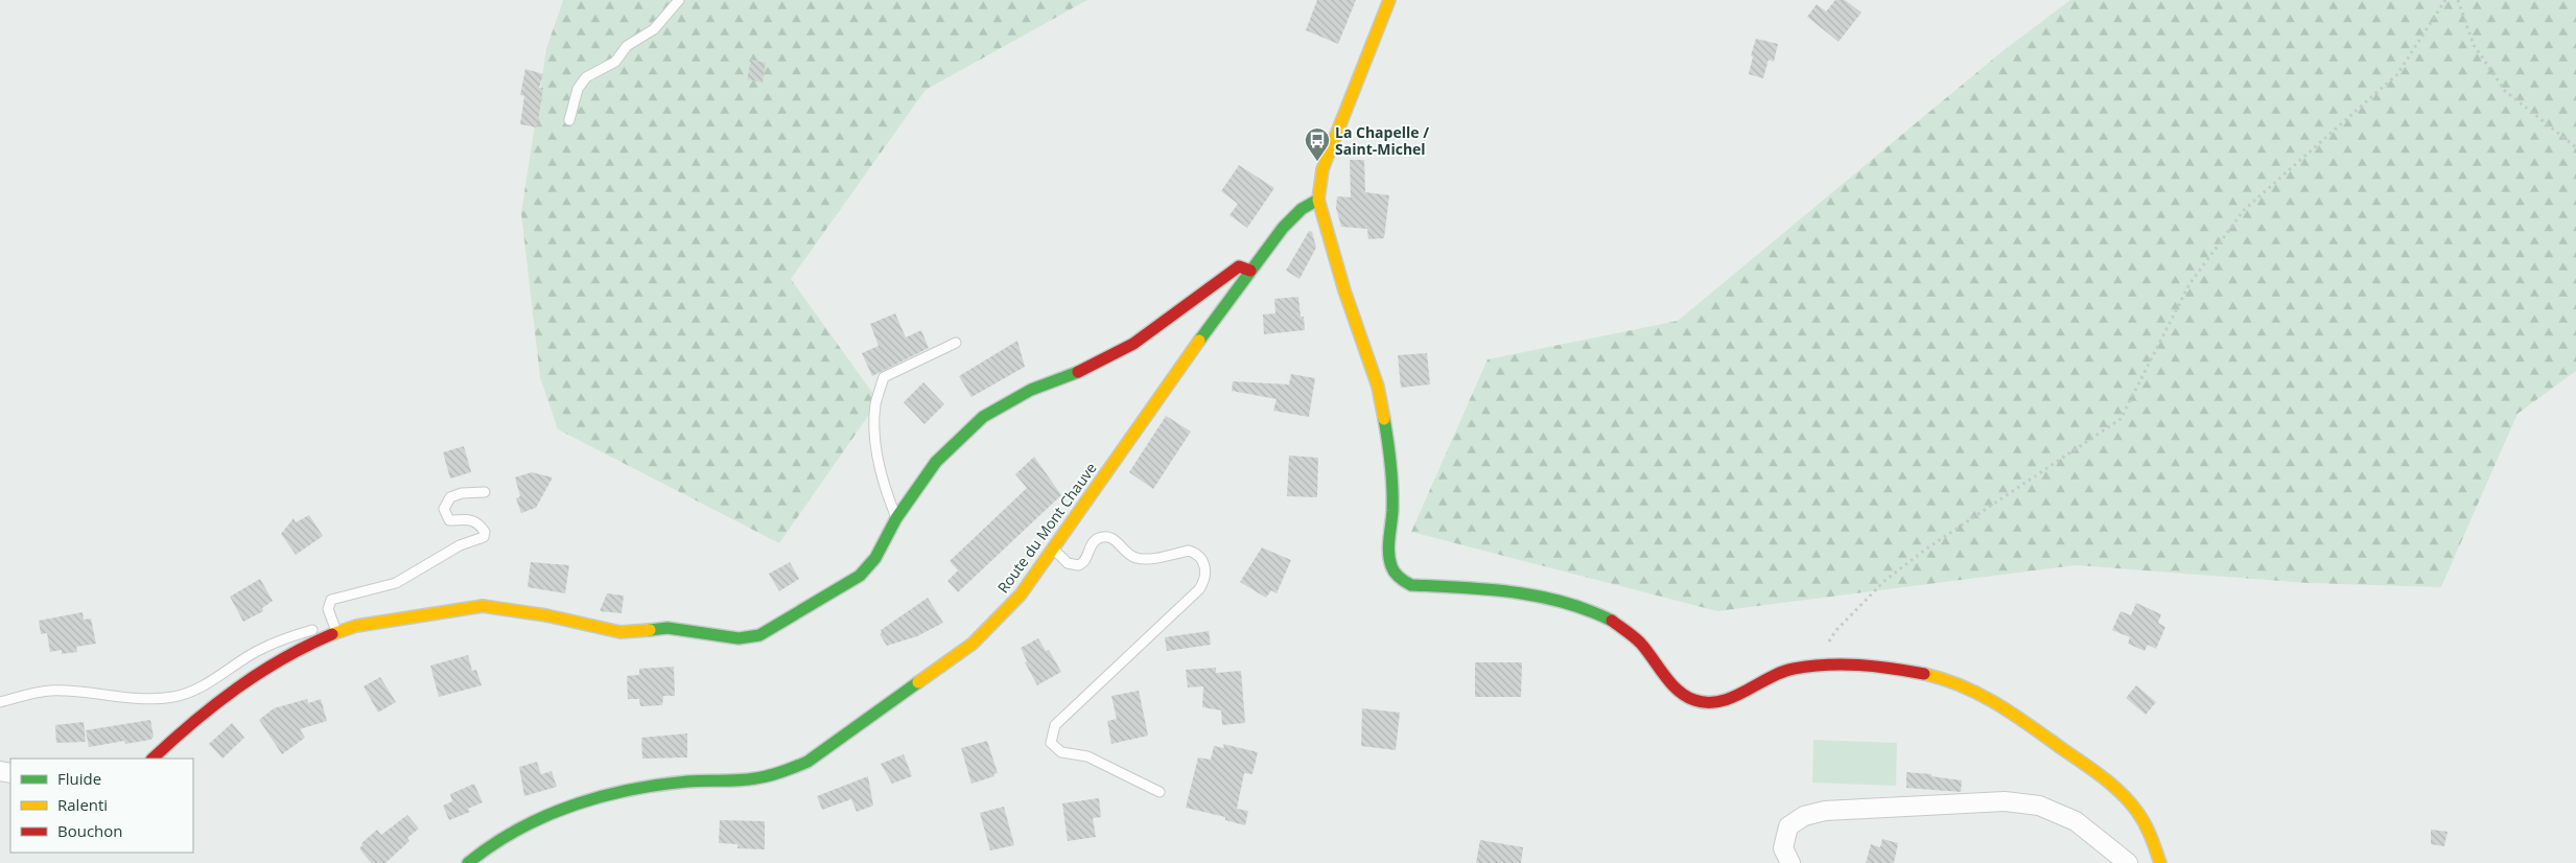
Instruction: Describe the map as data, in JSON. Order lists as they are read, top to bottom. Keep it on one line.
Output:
{"streets":{"street":["Route du Mont Chauve"]},"places":{"bus stop":["La Chapelle / Saint-Michel"]},"legend":["Fluide","Ralenti","Bouchon"]}
